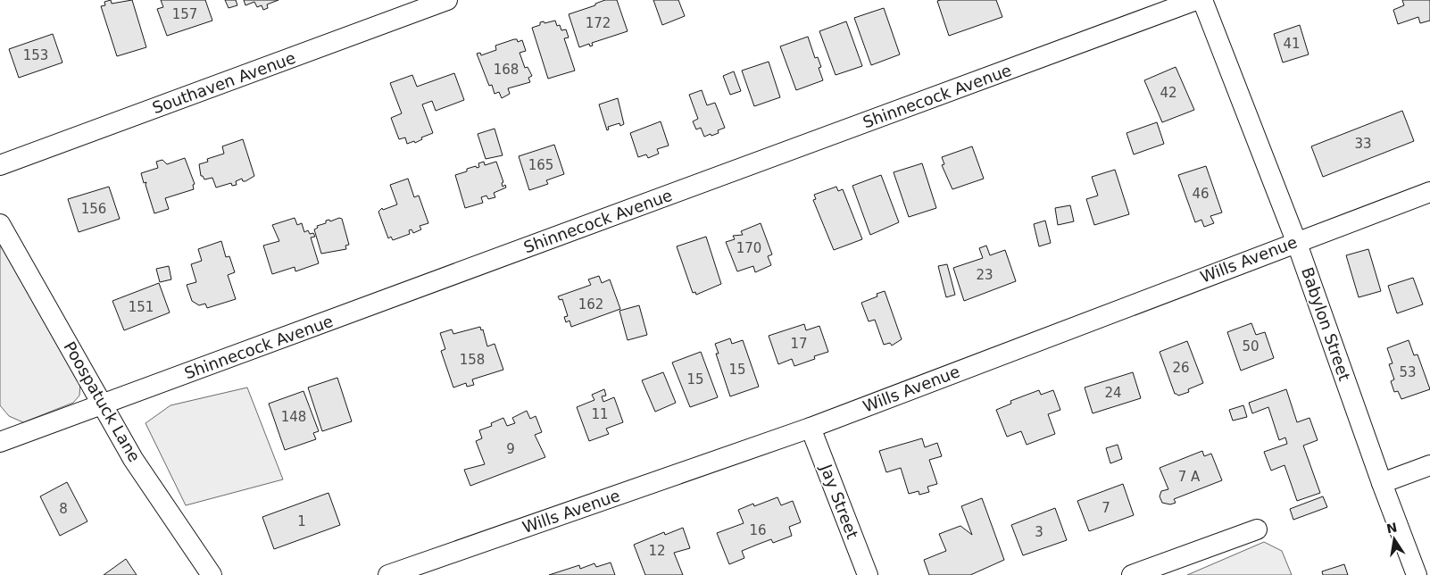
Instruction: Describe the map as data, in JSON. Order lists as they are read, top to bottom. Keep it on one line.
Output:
{"streets":{"street":["Southaven Avenue","Shinnecock Avenue","Wills Avenue","Babylon Street","Poospatuck Lane","Jay Street"]},"crossings":[["Shinnecock Avenue","Poospatuck Lane"],["Wills Avenue","Babylon Street"],["Wills Avenue","Jay Street"]],"house_numbers":["157","172","41","153","168","42","33","165","46","156","170","23","162","151","17","50","158","26","15","53","15","24","11","148","9","7 A","7","8","1","16","3","12"],"north":"top"}
